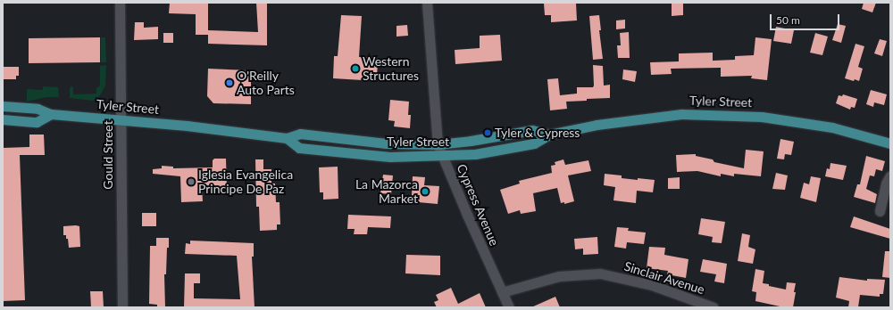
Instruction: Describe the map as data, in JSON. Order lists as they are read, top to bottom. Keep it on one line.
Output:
{"streets":{"main road":["Tyler Street"],"street":["Gould Street","Cypress Avenue","Sinclair Avenue"]},"crossings":[["Tyler Street","Gould Street"],["Tyler Street","Cypress Avenue"],["Cypress Avenue","Sinclair Avenue"]],"places":["Western Structures","O'Reilly Auto Parts","Tyler & Cypress","Iglesia Evangelica Principe De Paz","La Mazorca Market"],"scale_bar":"50 m"}
